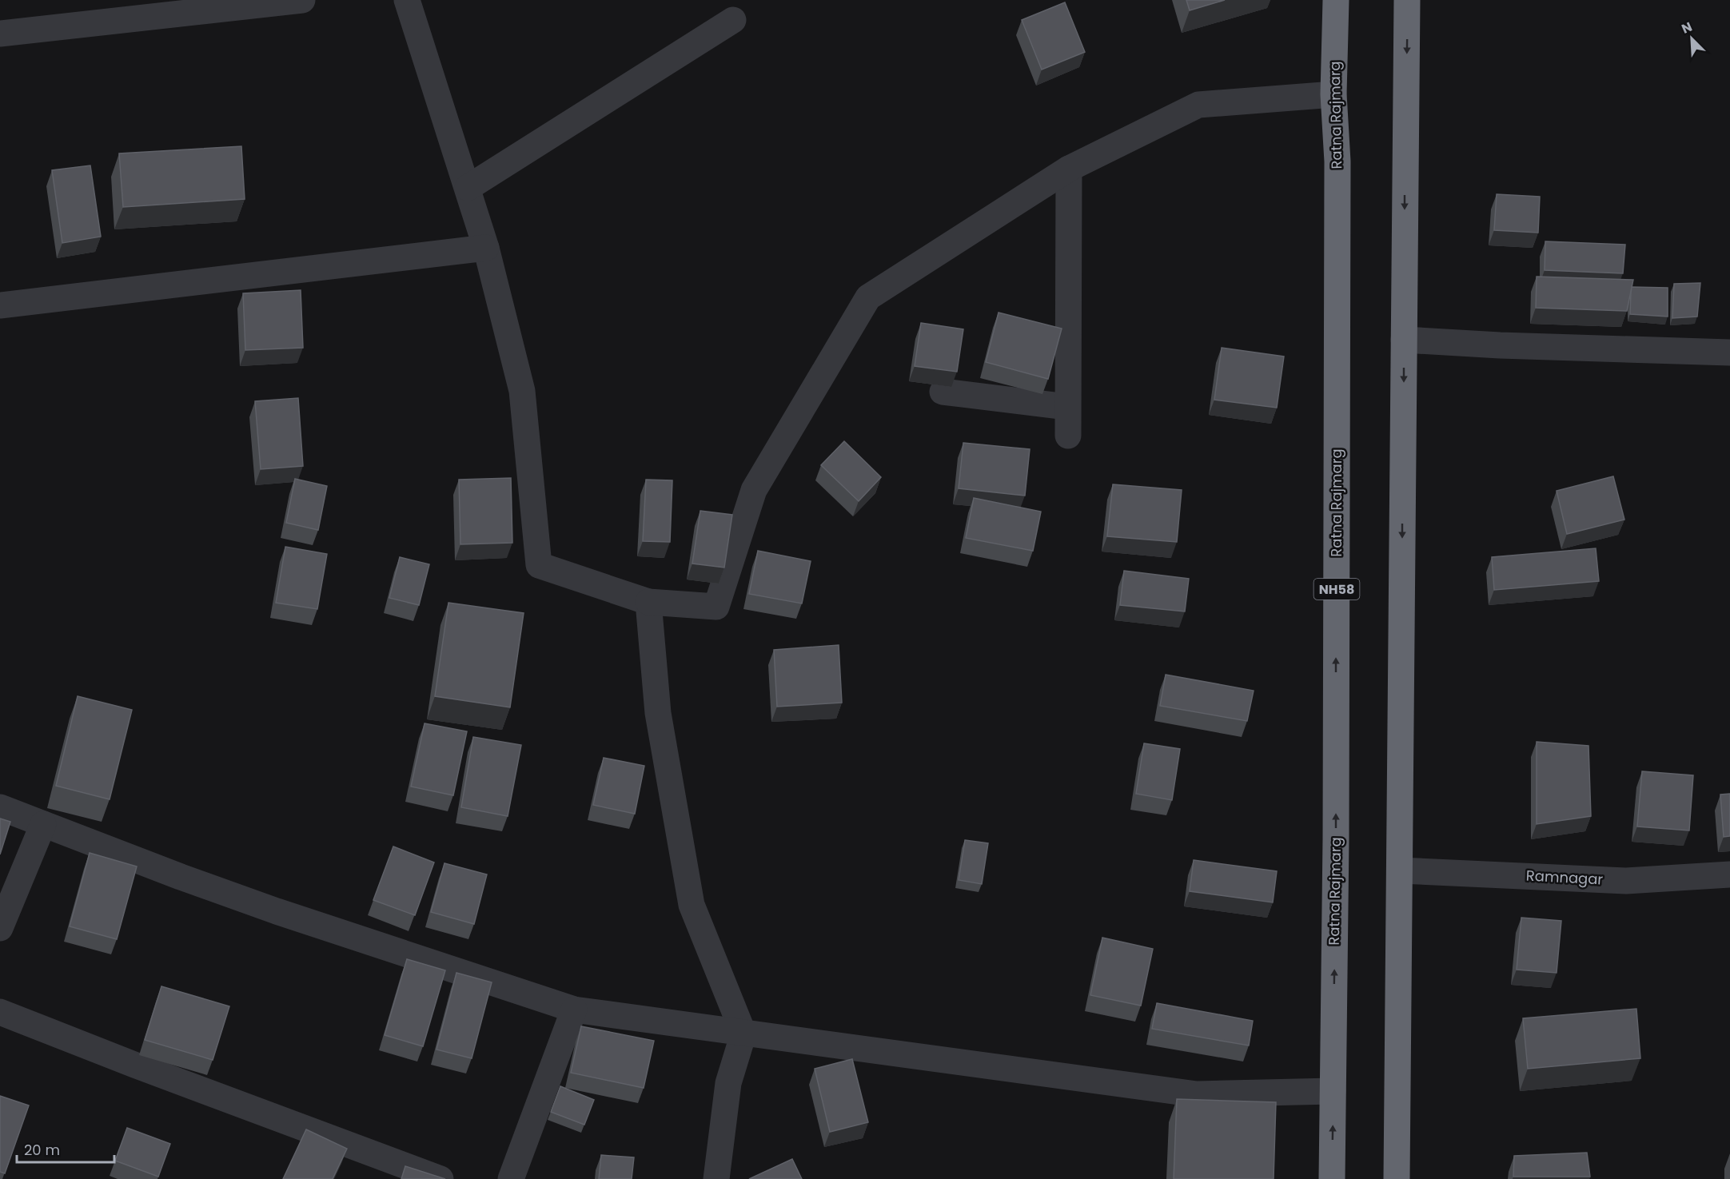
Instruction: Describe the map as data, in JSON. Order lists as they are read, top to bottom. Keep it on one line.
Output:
{"streets":{"highway":["Ratna Rajmarg","NH58"],"street":["Ramnagar"]},"scale_bar":"20 m","north":"top left"}
